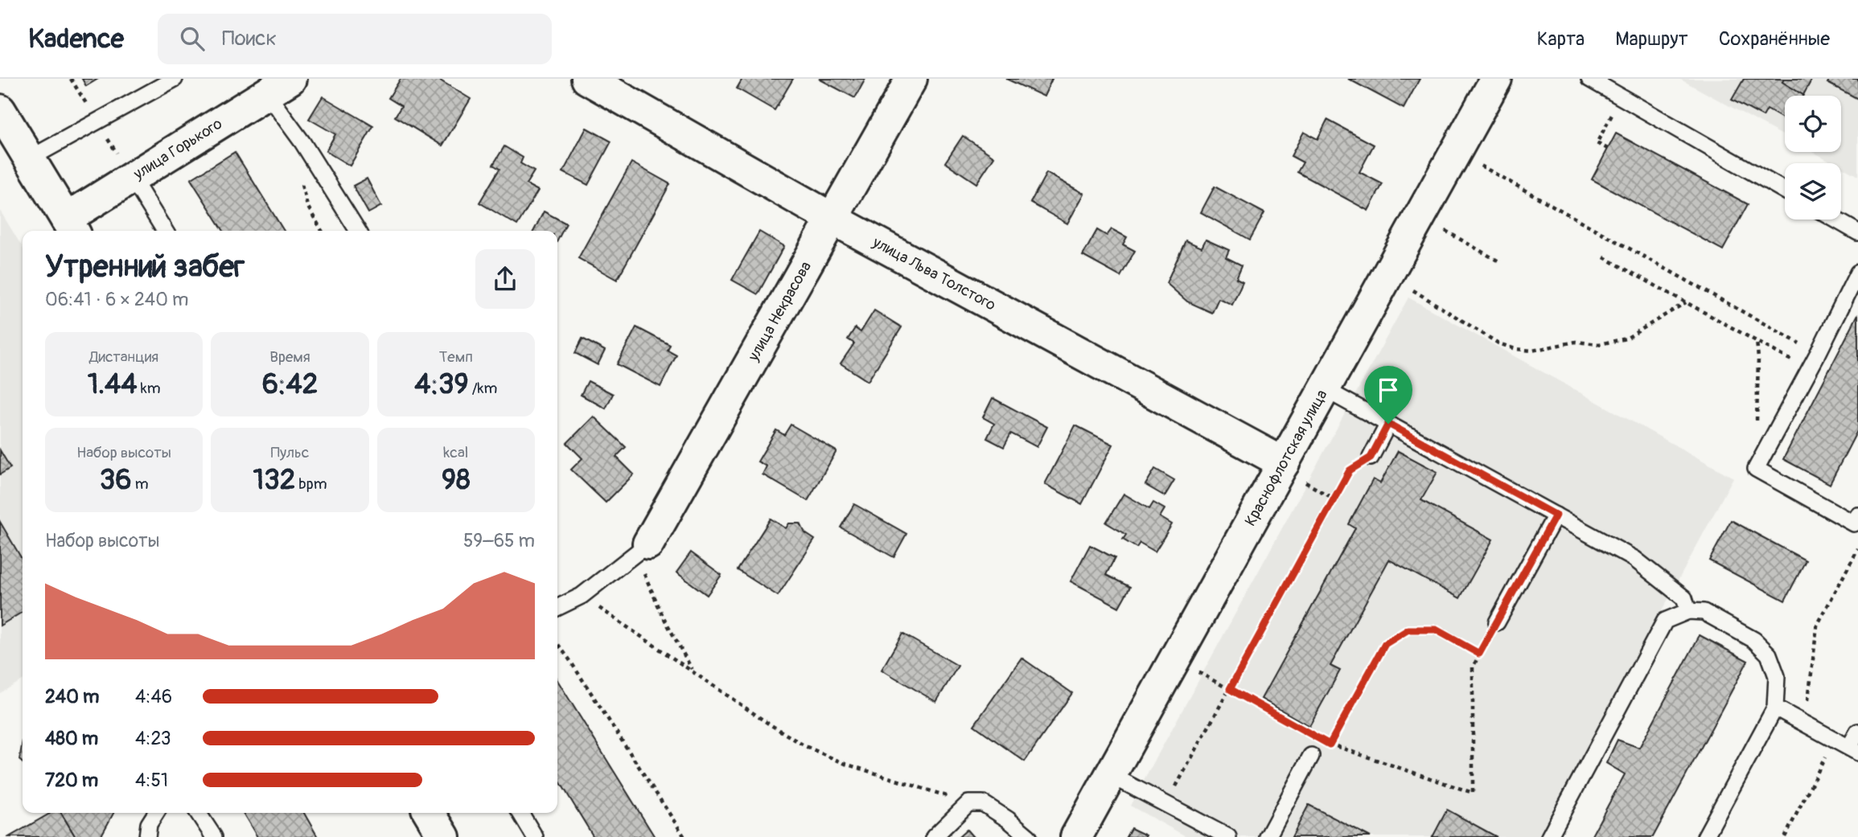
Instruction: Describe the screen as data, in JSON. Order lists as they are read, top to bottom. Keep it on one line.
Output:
{"streets":{"street":["улица Горького","улица Льва Толстого","улица Некрасова","Краснофлотская улица"]},"crossings":[["улица Льва Толстого","улица Некрасова"],["улица Льва Толстого","Краснофлотская улица"]],"page":{"header":"Kadence","search":"Поиск","nav":["Карта","Маршрут","Сохранённые"],"heading":["Утренний забег","06:41 · 6 × 240 m"],"stats":[["Дистанция","1.44 km"],["Время","6:42"],["Темп","4:39 /km"],["Набор высоты","36 m"],["Пульс","132 bpm"],["kcal","98"]],"chart":["Набор высоты","59–65 m"],"list":[{"name":"240 m","note":"4:46"},{"name":"480 m","note":"4:23"},{"name":"720 m","note":"4:51"}]}}
